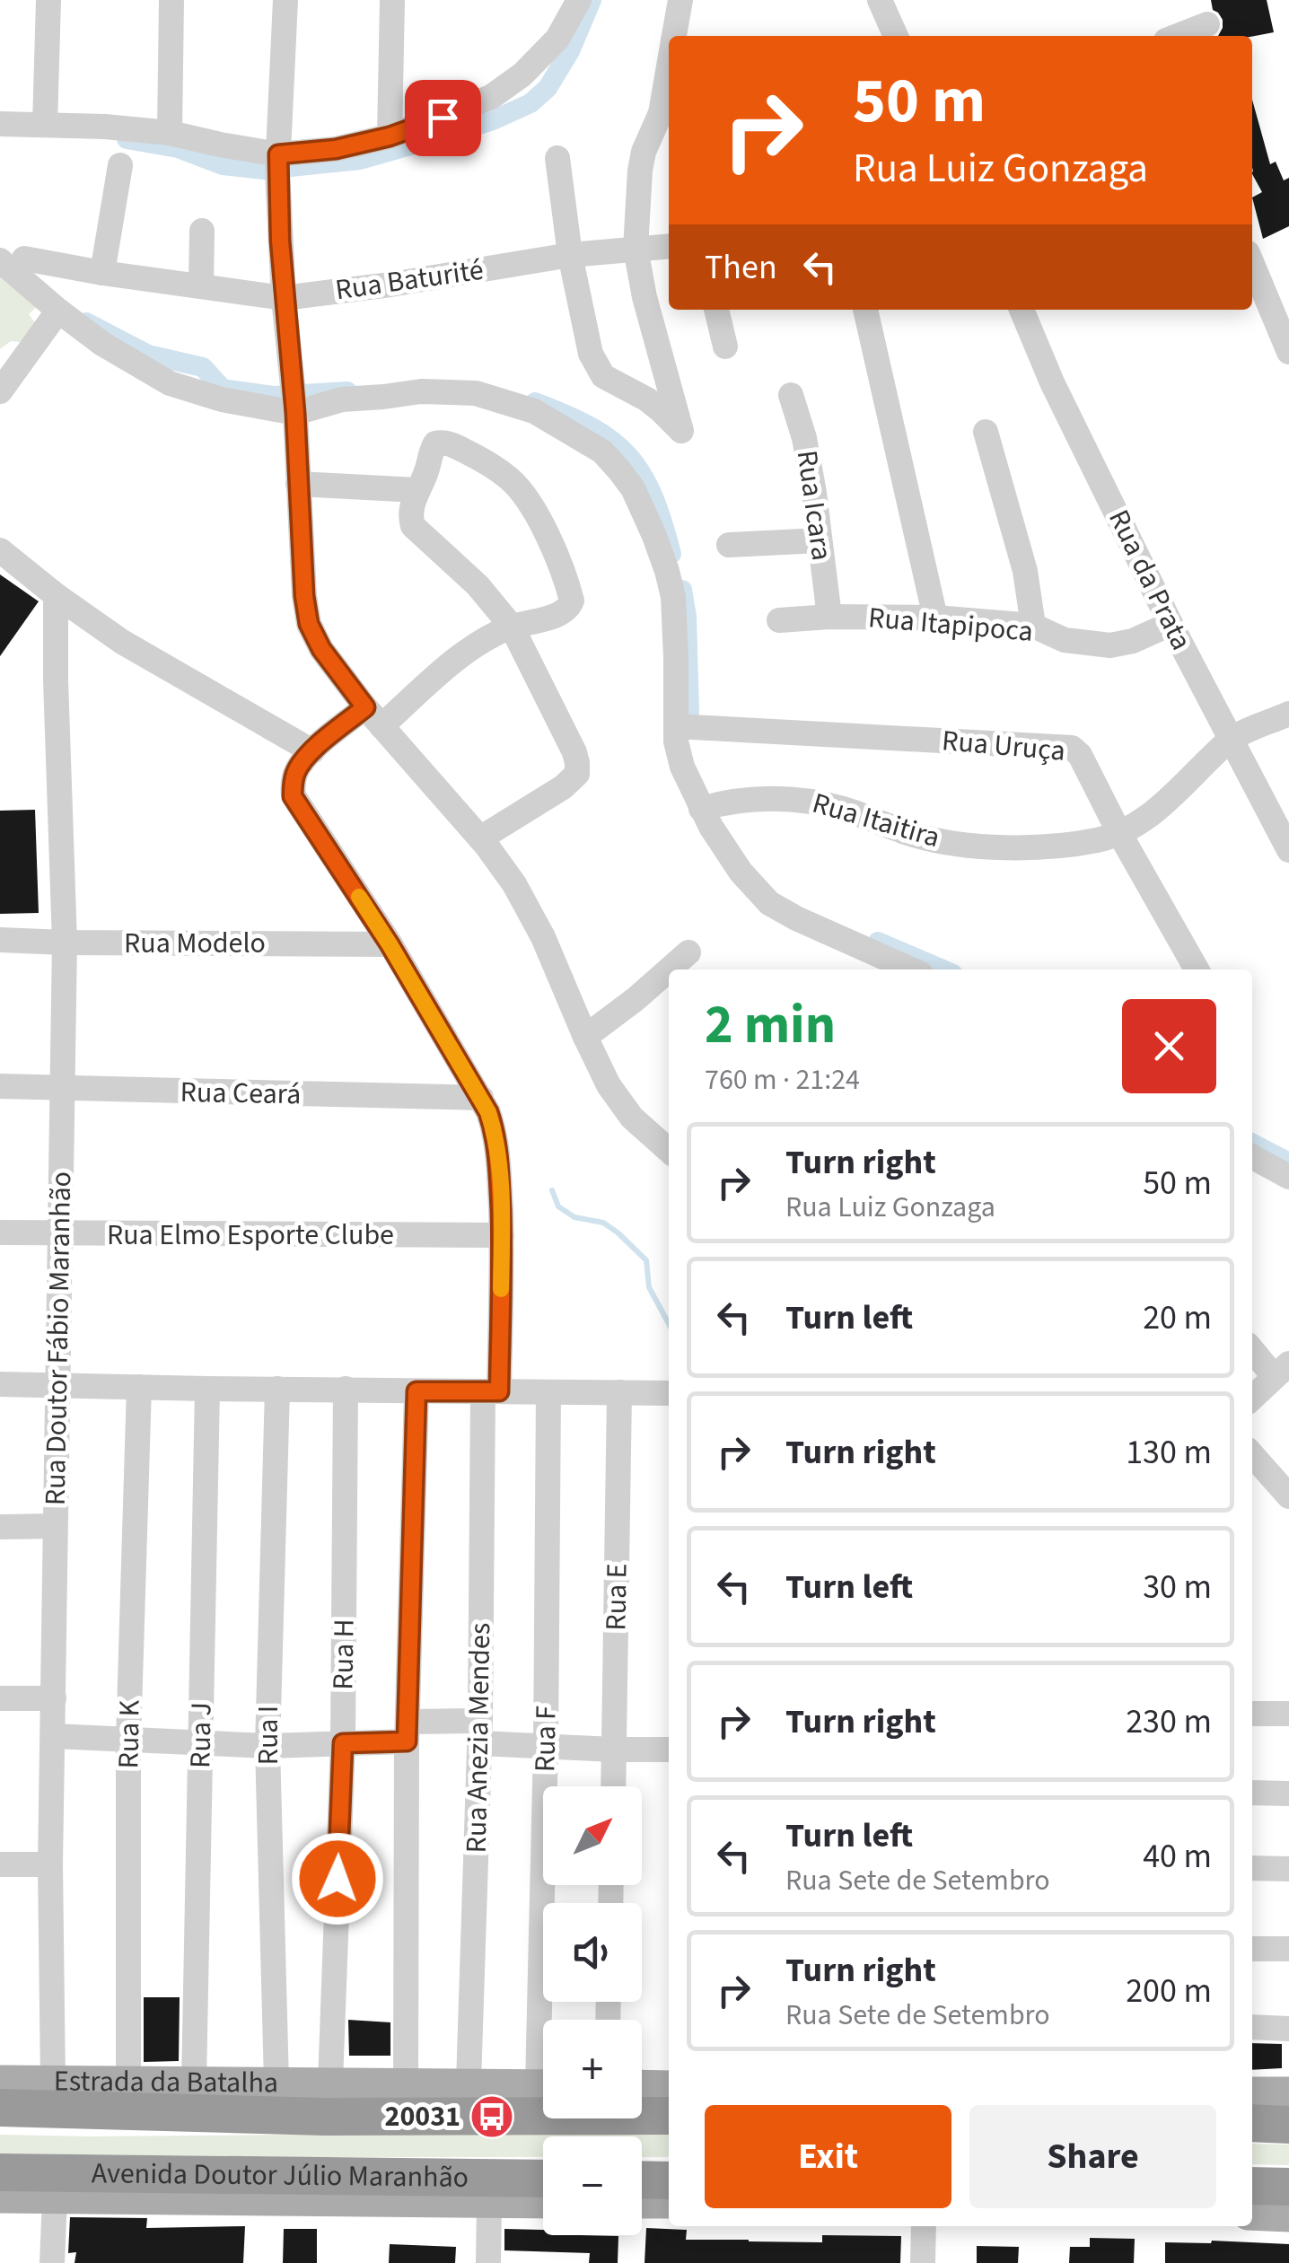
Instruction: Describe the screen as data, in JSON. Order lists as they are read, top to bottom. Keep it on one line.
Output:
{"streets":{"highway":["Avenida Doutor Júlio Maranhão"],"main road":["Estrada da Batalha"],"street":["Rua Baturité","Rua Icara","Rua da Prata","Rua Itapipoca","Rua Uruça","Rua Itaitira","Rua Modelo","Rua Ceará","Rua Elmo Esporte Clube","Rua Doutor Fábio Maranhão","Rua E","Rua H","Rua K","Rua J","Rua I","Rua Anezia Mendes","Rua F"]},"crossings":[["Rua Icara","Rua Itapipoca"],["Rua da Prata","Rua Itapipoca"],["Rua da Prata","Rua Itaitira"],["Rua Uruça","Rua Itaitira"],["Rua Modelo","Rua Doutor Fábio Maranhão"],["Rua Modelo","Rua Anezia Mendes"],["Rua Ceará","Rua Doutor Fábio Maranhão"],["Rua Ceará","Rua Anezia Mendes"],["Rua Elmo Esporte Clube","Rua Doutor Fábio Maranhão"],["Rua Elmo Esporte Clube","Rua Anezia Mendes"],["Rua Doutor Fábio Maranhão","Estrada da Batalha"],["Rua H","Estrada da Batalha"],["Rua K","Estrada da Batalha"],["Rua J","Estrada da Batalha"],["Rua I","Estrada da Batalha"]],"places":{"bus stop":["20031"]},"north":"top right","page":{"turn":["50 m","Rua Luiz Gonzaga"],"then":"Then","heading":["2 min","760 m · 21:24"],"list":[{"name":"Turn right","note":"Rua Luiz Gonzaga","value":"50 m"},{"name":"Turn left","value":"20 m"},{"name":"Turn right","value":"130 m"},{"name":"Turn left","value":"30 m"},{"name":"Turn right","value":"230 m"},{"name":"Turn left","note":"Rua Sete de Setembro","value":"40 m"},{"name":"Turn right","note":"Rua Sete de Setembro","value":"200 m"}],"map_buttons":["+","−"],"buttons":["Exit","Share"]}}
